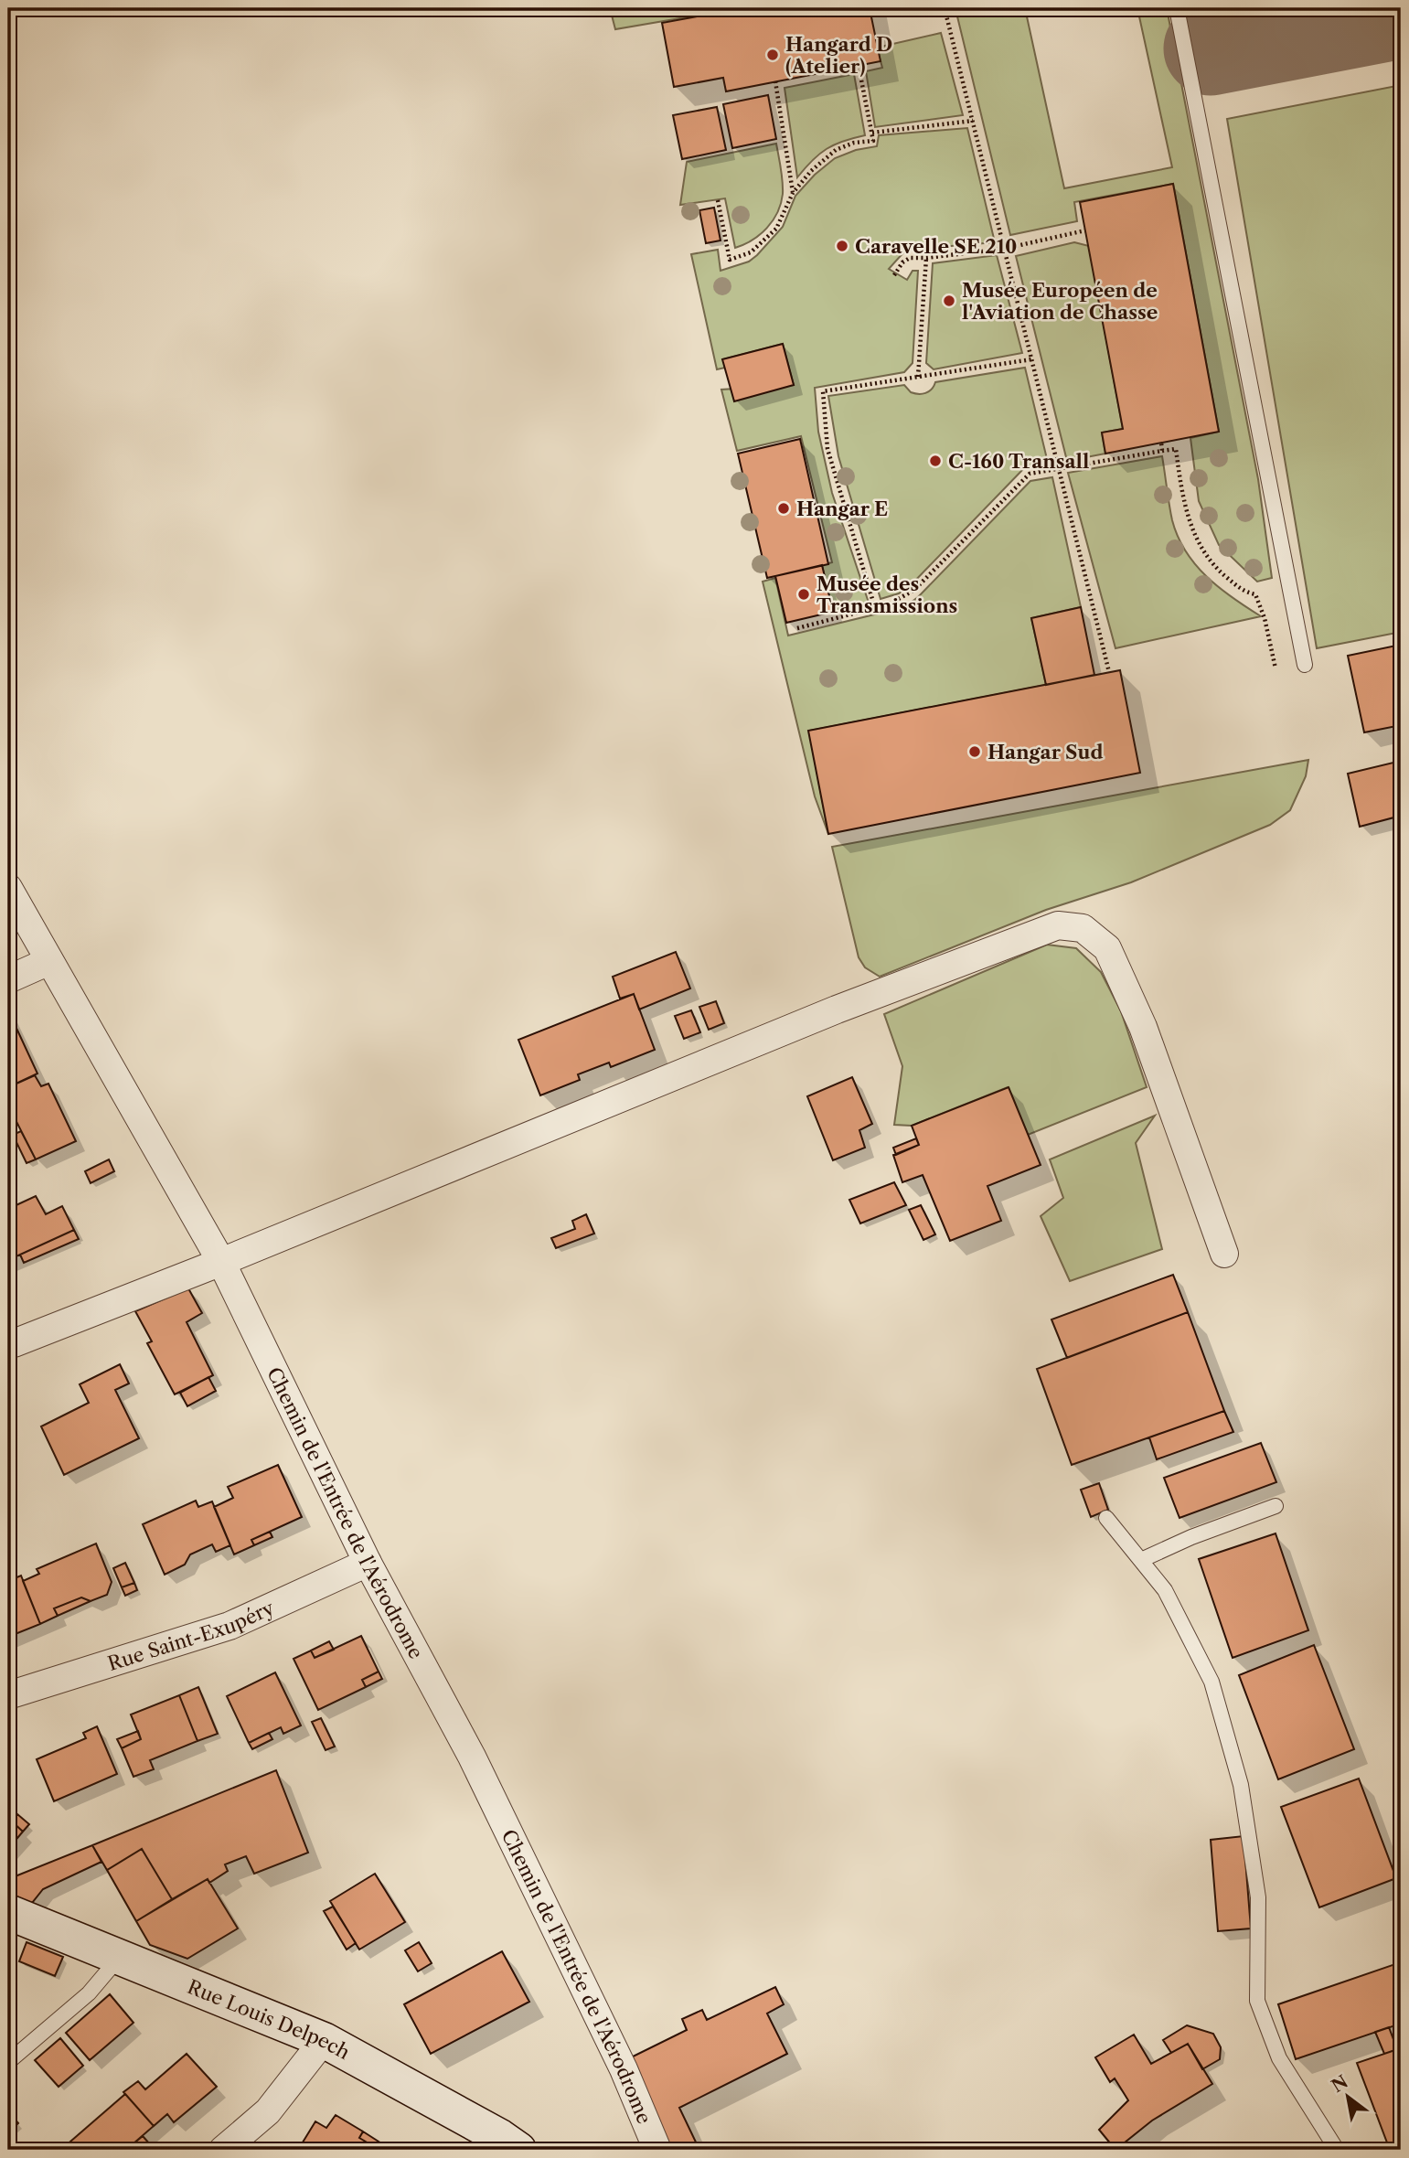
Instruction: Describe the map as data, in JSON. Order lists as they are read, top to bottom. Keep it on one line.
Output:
{"streets":{"street":["Chemin de l'Entrée de l'Aérodrome","Rue Saint-Exupéry","Rue Louis Delpech"]},"crossings":[["Chemin de l'Entrée de l'Aérodrome","Rue Saint-Exupéry"]],"places":["Hangard D (Atelier)","Caravelle SE 210","Musée Européen de l'Aviation de Chasse","C-160 Transall","Hangar E","Musée des Transmissions","Hangar Sud"],"north":"top left"}
